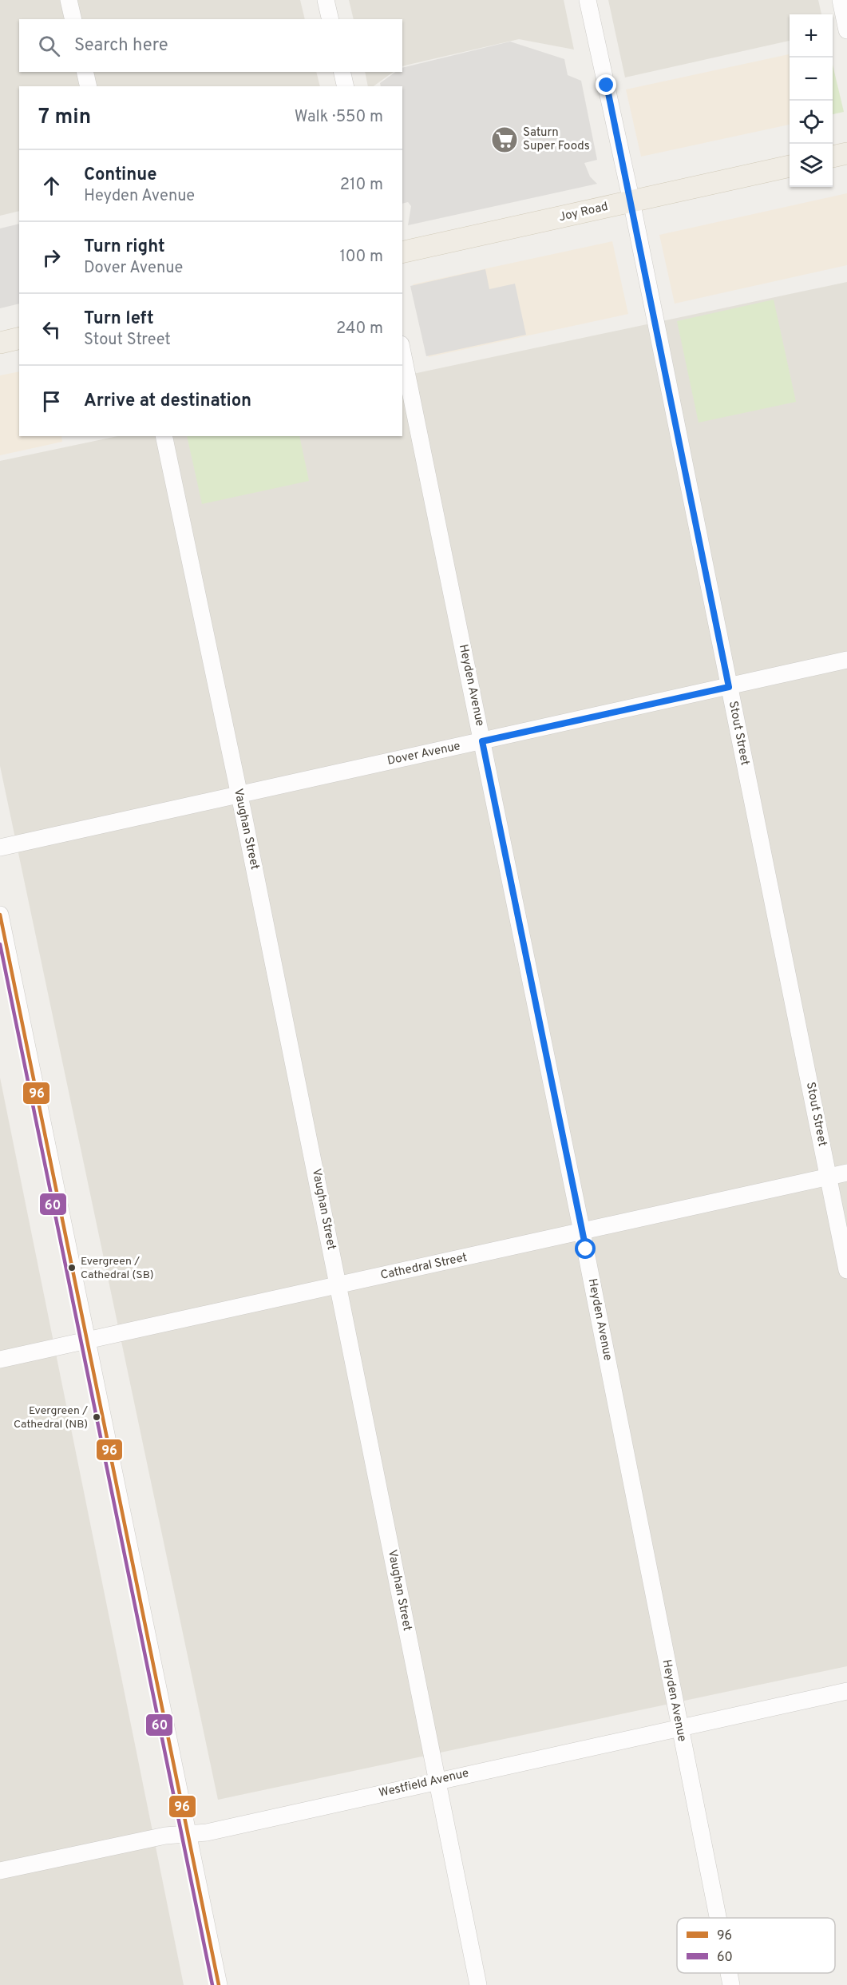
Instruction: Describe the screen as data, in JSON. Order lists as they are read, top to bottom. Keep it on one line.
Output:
{"streets":{"main road":["Joy Road"],"street":["Heyden Avenue","Stout Street","Dover Avenue","Vaughan Street","Cathedral Street","Westfield Avenue"]},"crossings":[["Joy Road","Stout Street"],["Heyden Avenue","Dover Avenue"],["Heyden Avenue","Cathedral Street"],["Heyden Avenue","Westfield Avenue"],["Stout Street","Dover Avenue"],["Stout Street","Cathedral Street"],["Dover Avenue","Vaughan Street"],["Vaughan Street","Cathedral Street"],["Vaughan Street","Westfield Avenue"]],"places":{"supermarket":["Saturn Super Foods"],"other":["Evergreen / Cathedral (SB)","Evergreen / Cathedral (NB)"]},"lines":["transit line 96","transit line 60"],"legend":["96","60"],"page":{"map_buttons":["+","−"],"search":"Search here","heading":["7 min","Walk · 550 m"],"list":[["Continue","Heyden Avenue","210 m"],["Turn right","Dover Avenue","100 m"],["Turn left","Stout Street","240 m"],"Arrive at destination"]}}
